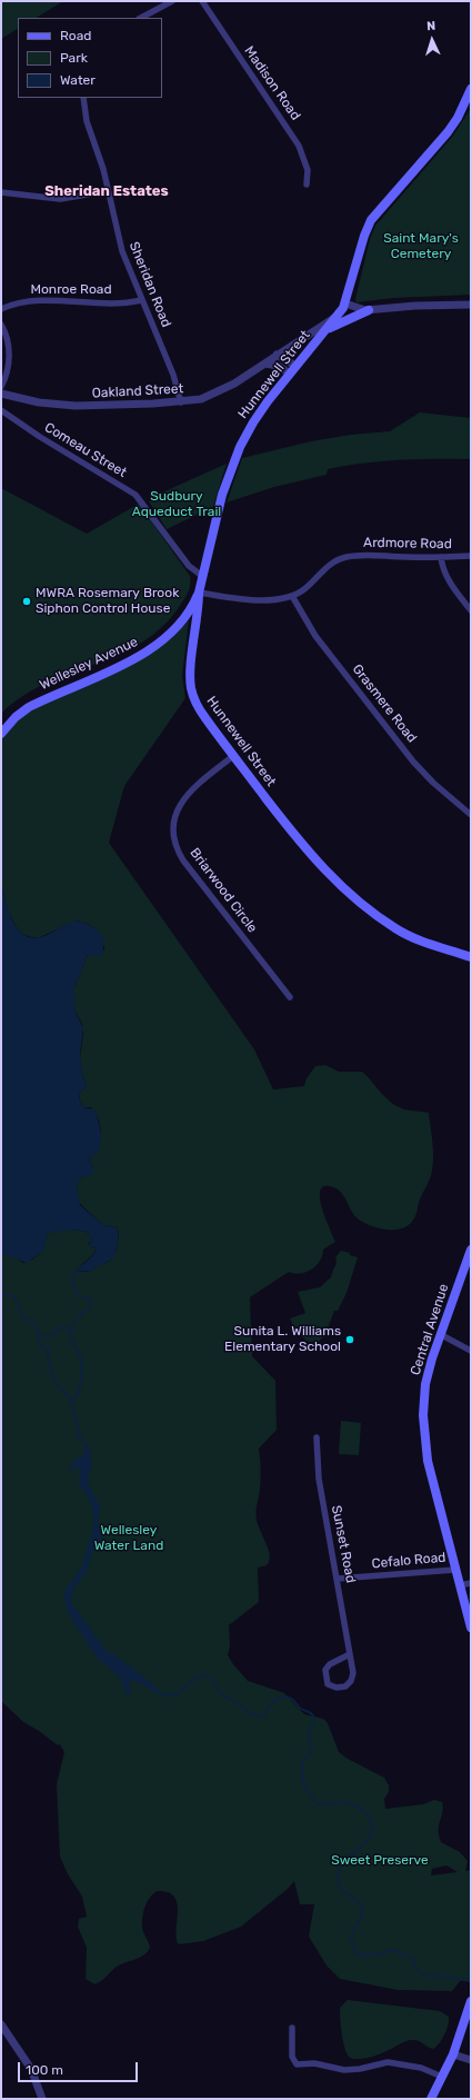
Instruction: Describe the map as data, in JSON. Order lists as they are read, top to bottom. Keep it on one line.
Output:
{"streets":{"main road":["Hunnewell Street","Wellesley Avenue","Central Avenue"],"street":["Madison Road","Sheridan Road","Monroe Road","Oakland Street","Comeau Street","Ardmore Road","Grasmere Road","Briarwood Circle","Sunset Road","Cefalo Road"]},"crossings":[["Sheridan Road","Monroe Road"],["Sheridan Road","Oakland Street"],["Hunnewell Street","Oakland Street"],["Hunnewell Street","Comeau Street"],["Hunnewell Street","Ardmore Road"],["Hunnewell Street","Wellesley Avenue"],["Hunnewell Street","Briarwood Circle"],["Ardmore Road","Wellesley Avenue"],["Ardmore Road","Grasmere Road"],["Central Avenue","Cefalo Road"],["Sunset Road","Cefalo Road"]],"districts":["Sheridan Estates"],"parks":["Saint Mary's Cemetery","Sudbury Aqueduct Trail","Wellesley Water Land","Sweet Preserve"],"places":["MWRA Rosemary Brook Siphon Control House","Sunita L. Williams Elementary School"],"legend":["Road","Park","Water"],"scale_bar":"100 m","north":"top"}
